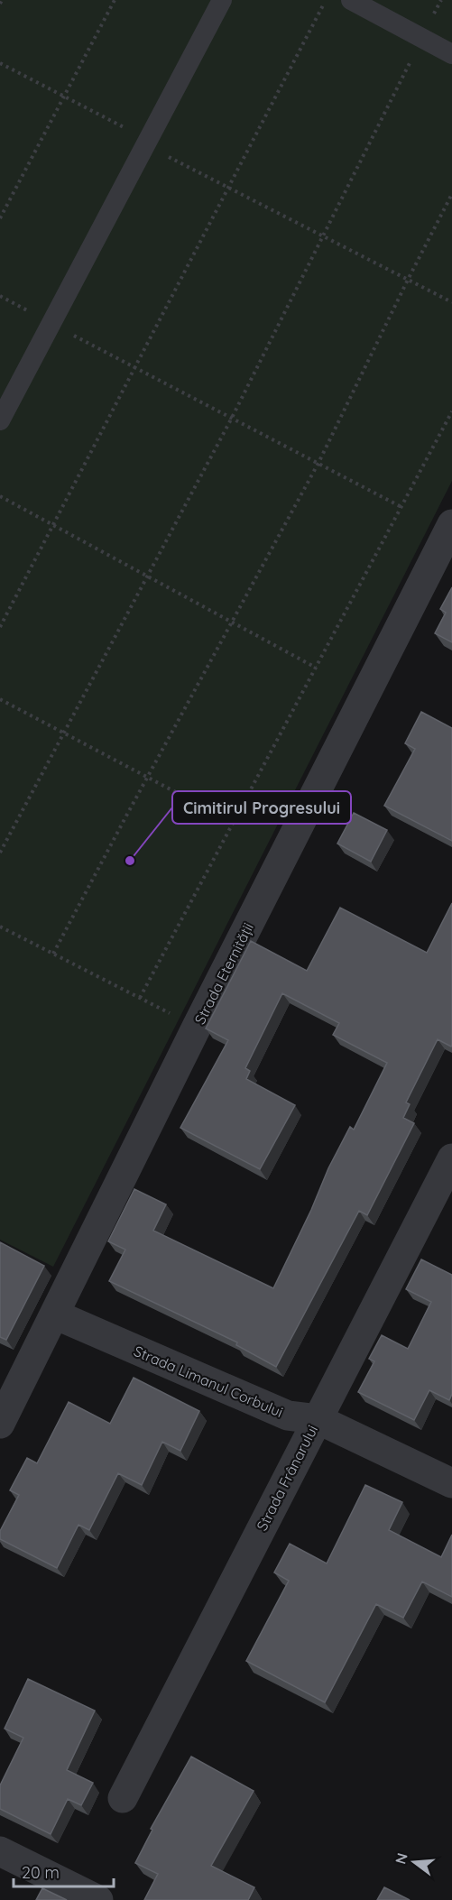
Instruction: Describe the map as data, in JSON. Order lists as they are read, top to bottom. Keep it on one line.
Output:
{"streets":{"street":["Strada Eternității","Strada Limanul Corbului","Strada Frânarului"]},"crossings":[["Strada Eternității","Strada Limanul Corbului"],["Strada Limanul Corbului","Strada Frânarului"]],"places":["Cimitirul Progresului"],"scale_bar":"20 m","north":"left"}
